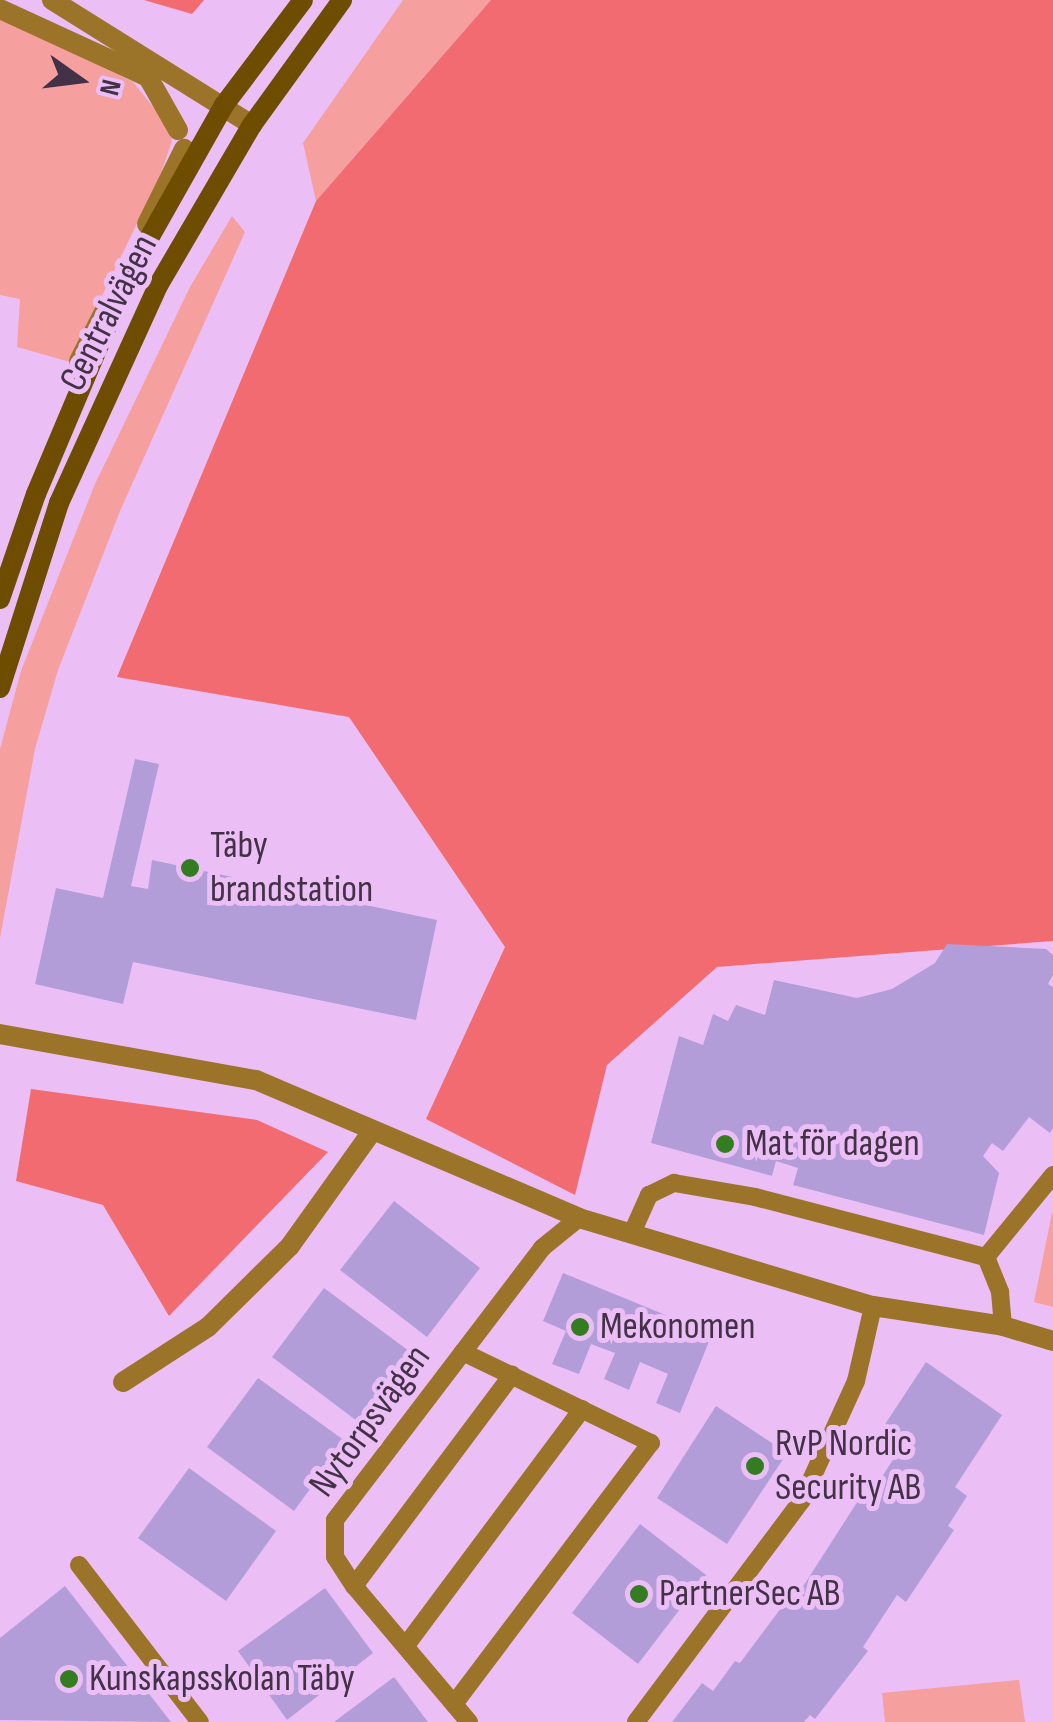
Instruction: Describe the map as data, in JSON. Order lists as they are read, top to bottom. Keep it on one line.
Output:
{"streets":{"street":["Centralvägen"],"lane":["Nytorpsvägen"]},"places":["Täby brandstation","Mat för dagen","Mekonomen","RvP Nordic Security AB","PartnerSec AB","Kunskapsskolan Täby"],"north":"right"}
